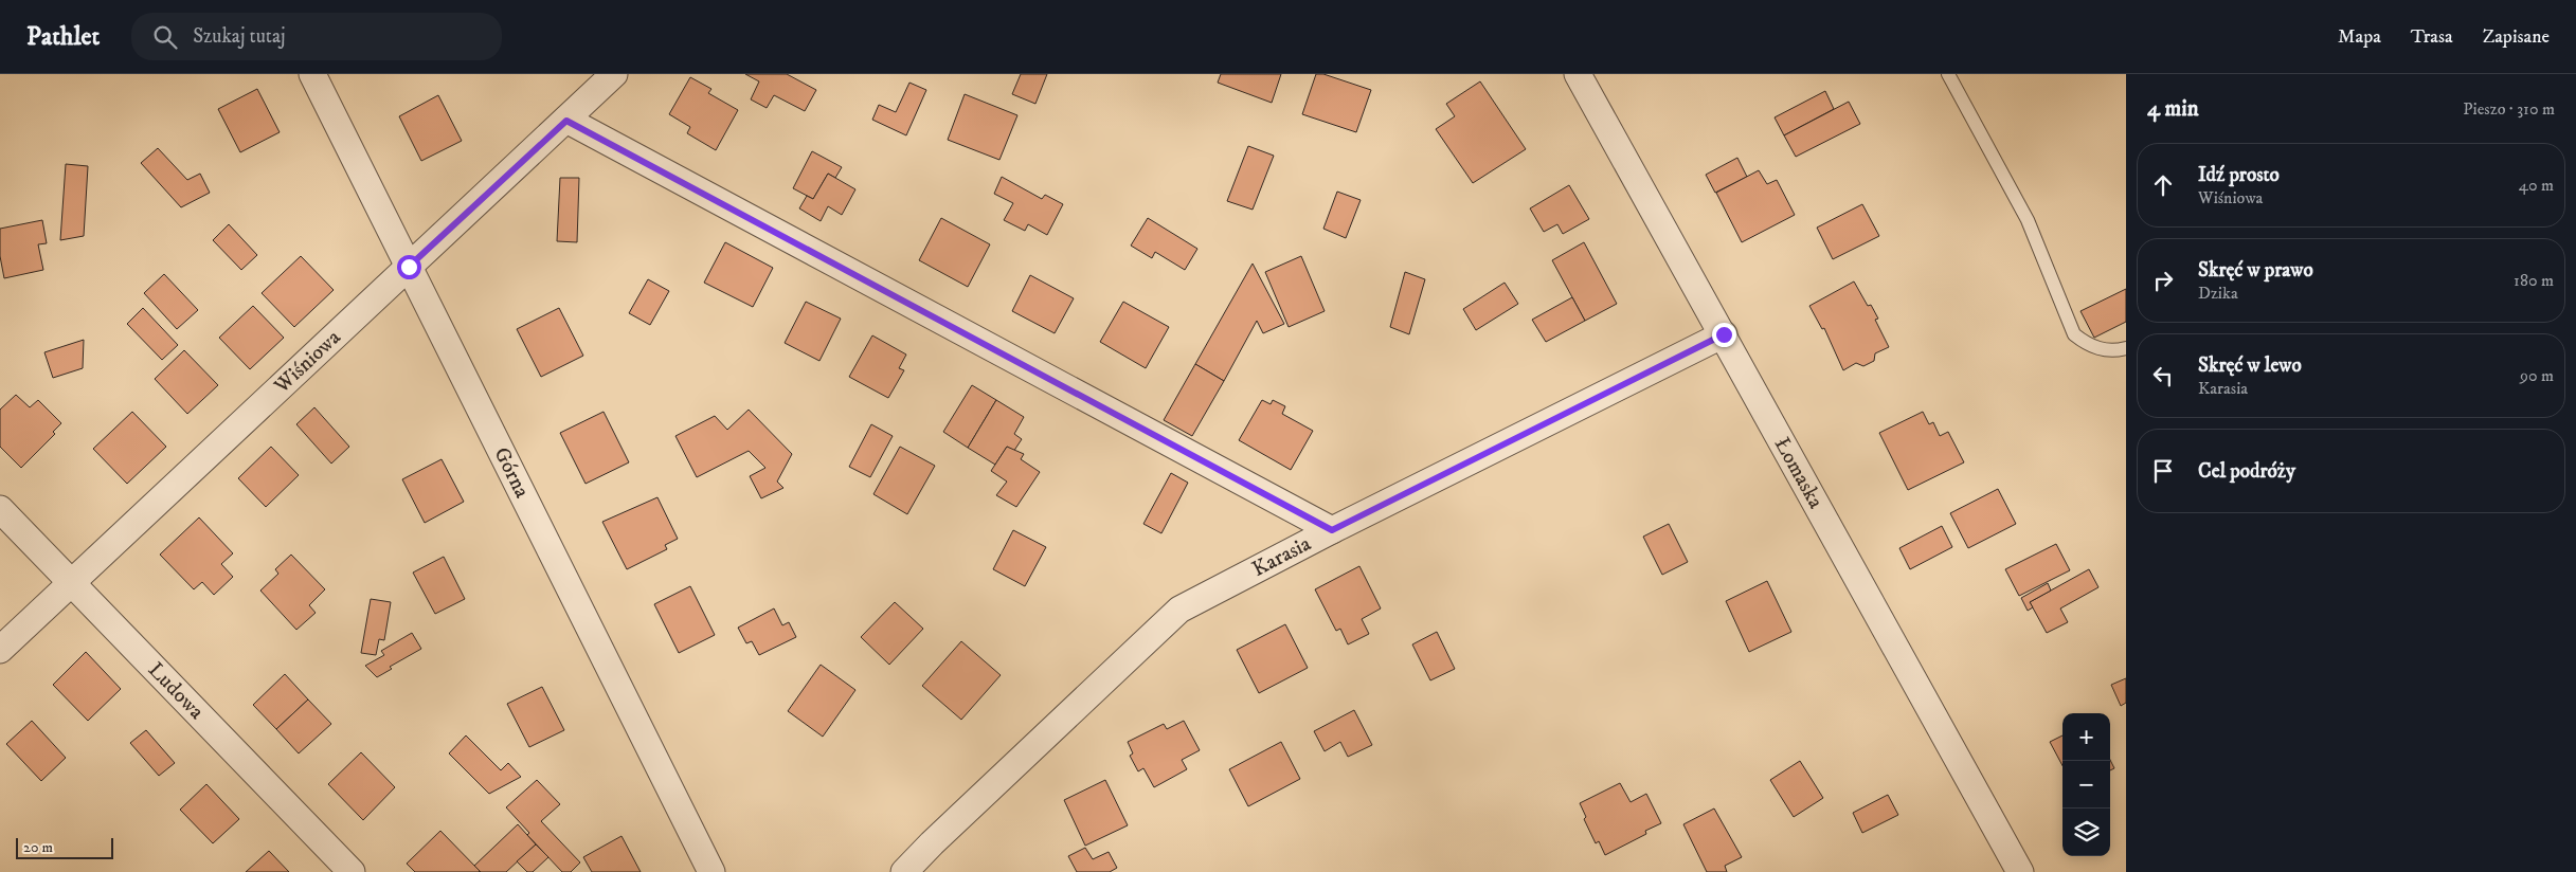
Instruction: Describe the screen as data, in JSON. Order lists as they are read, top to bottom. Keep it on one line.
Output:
{"streets":{"street":["Wiśniowa","Górna","Łomaska","Karasia","Ludowa"]},"crossings":[["Wiśniowa","Górna"],["Wiśniowa","Ludowa"],["Łomaska","Karasia"]],"scale_bar":"20 m","page":{"header":"Pathlet","search":"Szukaj tutaj","nav":["Mapa","Trasa","Zapisane"],"heading":["4 min","Pieszo · 310 m"],"list":[["Idź prosto","Wiśniowa","40 m"],["Skręć w prawo","Dzika","180 m"],["Skręć w lewo","Karasia","90 m"],"Cel podróży"],"map_buttons":["+","−"],"scale":"20 m"}}
